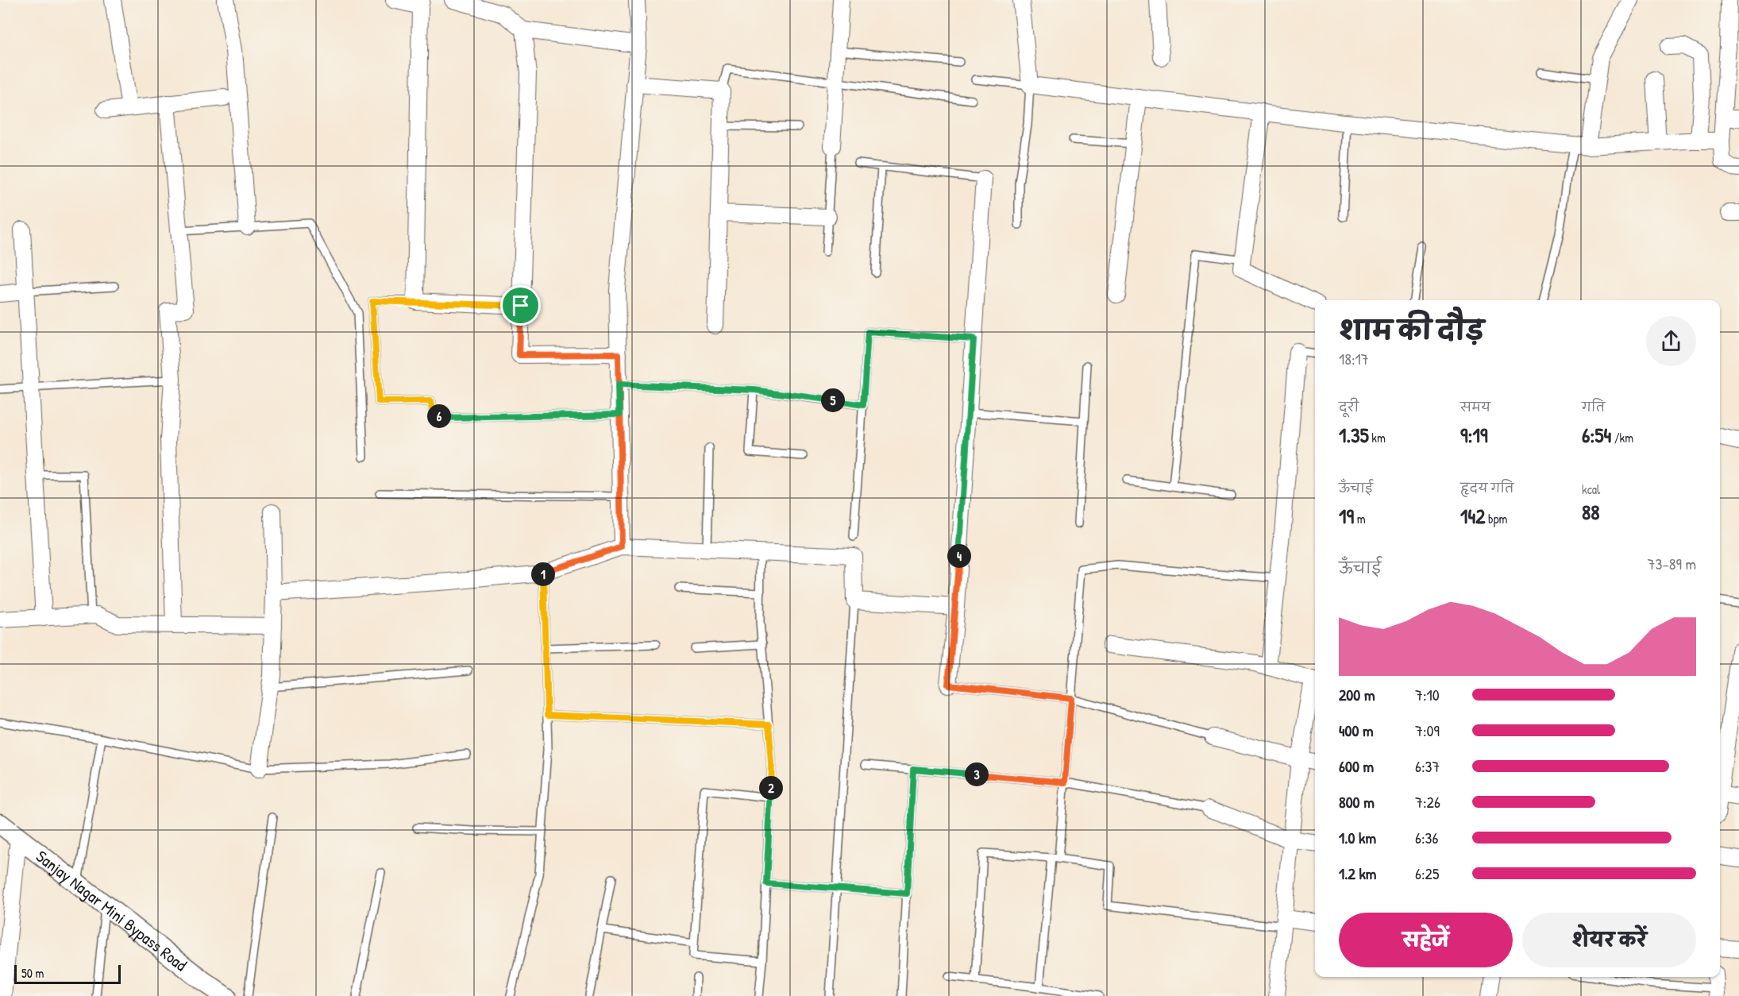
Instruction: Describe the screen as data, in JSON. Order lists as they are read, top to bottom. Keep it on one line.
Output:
{"streets":{"street":["Sanjay Nagar Mini Bypass Road"]},"scale_bar":"50 m","page":{"heading":["शाम की दौड़","18:17"],"stats":[["दूरी","1.35 km"],["समय","9:19"],["गति","6:54 /km"],["ऊँचाई","19 m"],["हृदय गति","142 bpm"],["kcal","88"]],"pins":["5","6","4","1","3","2"],"chart":["ऊँचाई","73–89 m"],"list":[{"name":"200 m","note":"7:10"},{"name":"400 m","note":"7:09"},{"name":"600 m","note":"6:37"},{"name":"800 m","note":"7:26"},{"name":"1.0 km","note":"6:36"},{"name":"1.2 km","note":"6:25"}],"buttons":["सहेजें","शेयर करें"],"scale":"50 m"}}
